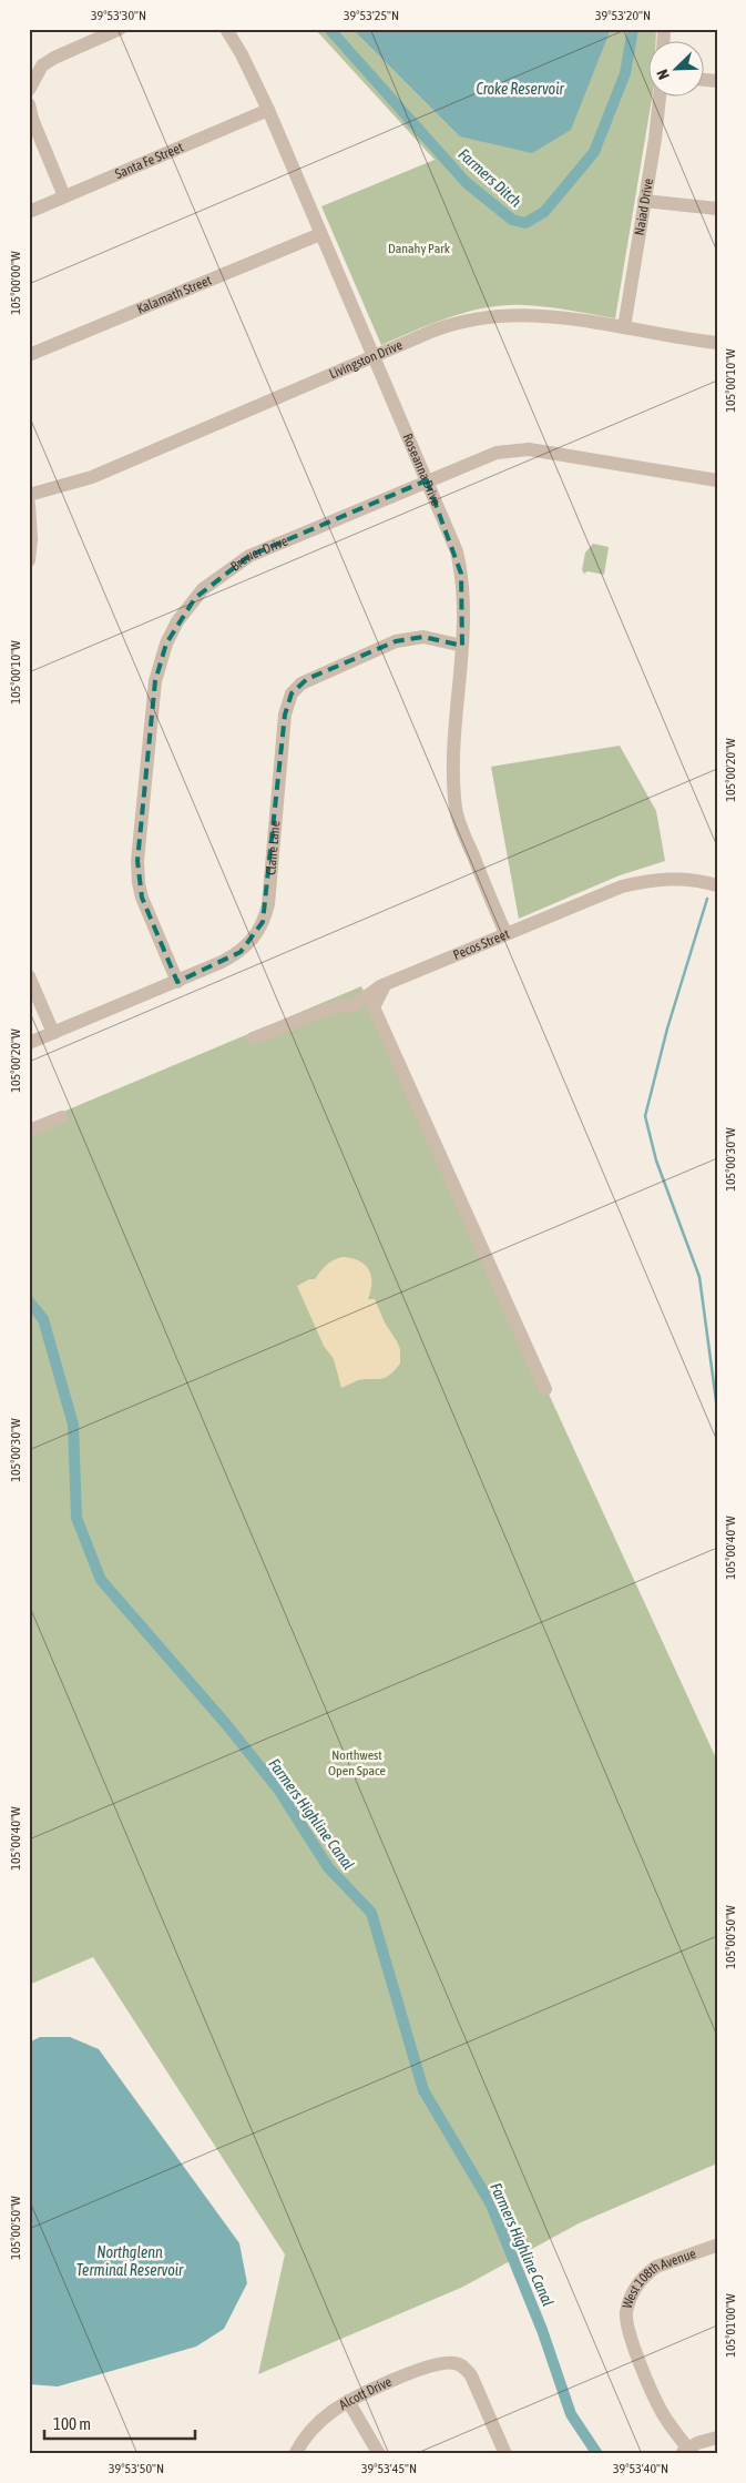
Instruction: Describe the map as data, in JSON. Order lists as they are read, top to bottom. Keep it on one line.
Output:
{"streets":{"street":["Santa Fe Street","Naiad Drive","Kalamath Street","Livingston Drive","Roseanna Drive","Brewer Drive","Claire Lane","Pecos Street","West 108th Avenue","Alcott Drive"]},"crossings":[["Santa Fe Street","Roseanna Drive"],["Naiad Drive","Livingston Drive"],["Kalamath Street","Roseanna Drive"],["Livingston Drive","Roseanna Drive"],["Roseanna Drive","Brewer Drive"],["Roseanna Drive","Claire Lane"],["Roseanna Drive","Pecos Street"],["Brewer Drive","Claire Lane"]],"water":["Croke Reservoir","Farmers Ditch","Farmers Highline Canal","Northglenn Terminal Reservoir"],"parks":["Danahy Park","Northwest Open Space"],"scale_bar":"100 m","north":"bottom left","coordinates":["39°53'30\"N","39°53'25\"N","39°53'20\"N","105°00'00\"W","105°00'10\"W","105°00'20\"W","105°00'30\"W","105°00'40\"W","105°00'50\"W","105°01'00\"W","39°53'50\"N","39°53'45\"N","39°53'40\"N"]}
